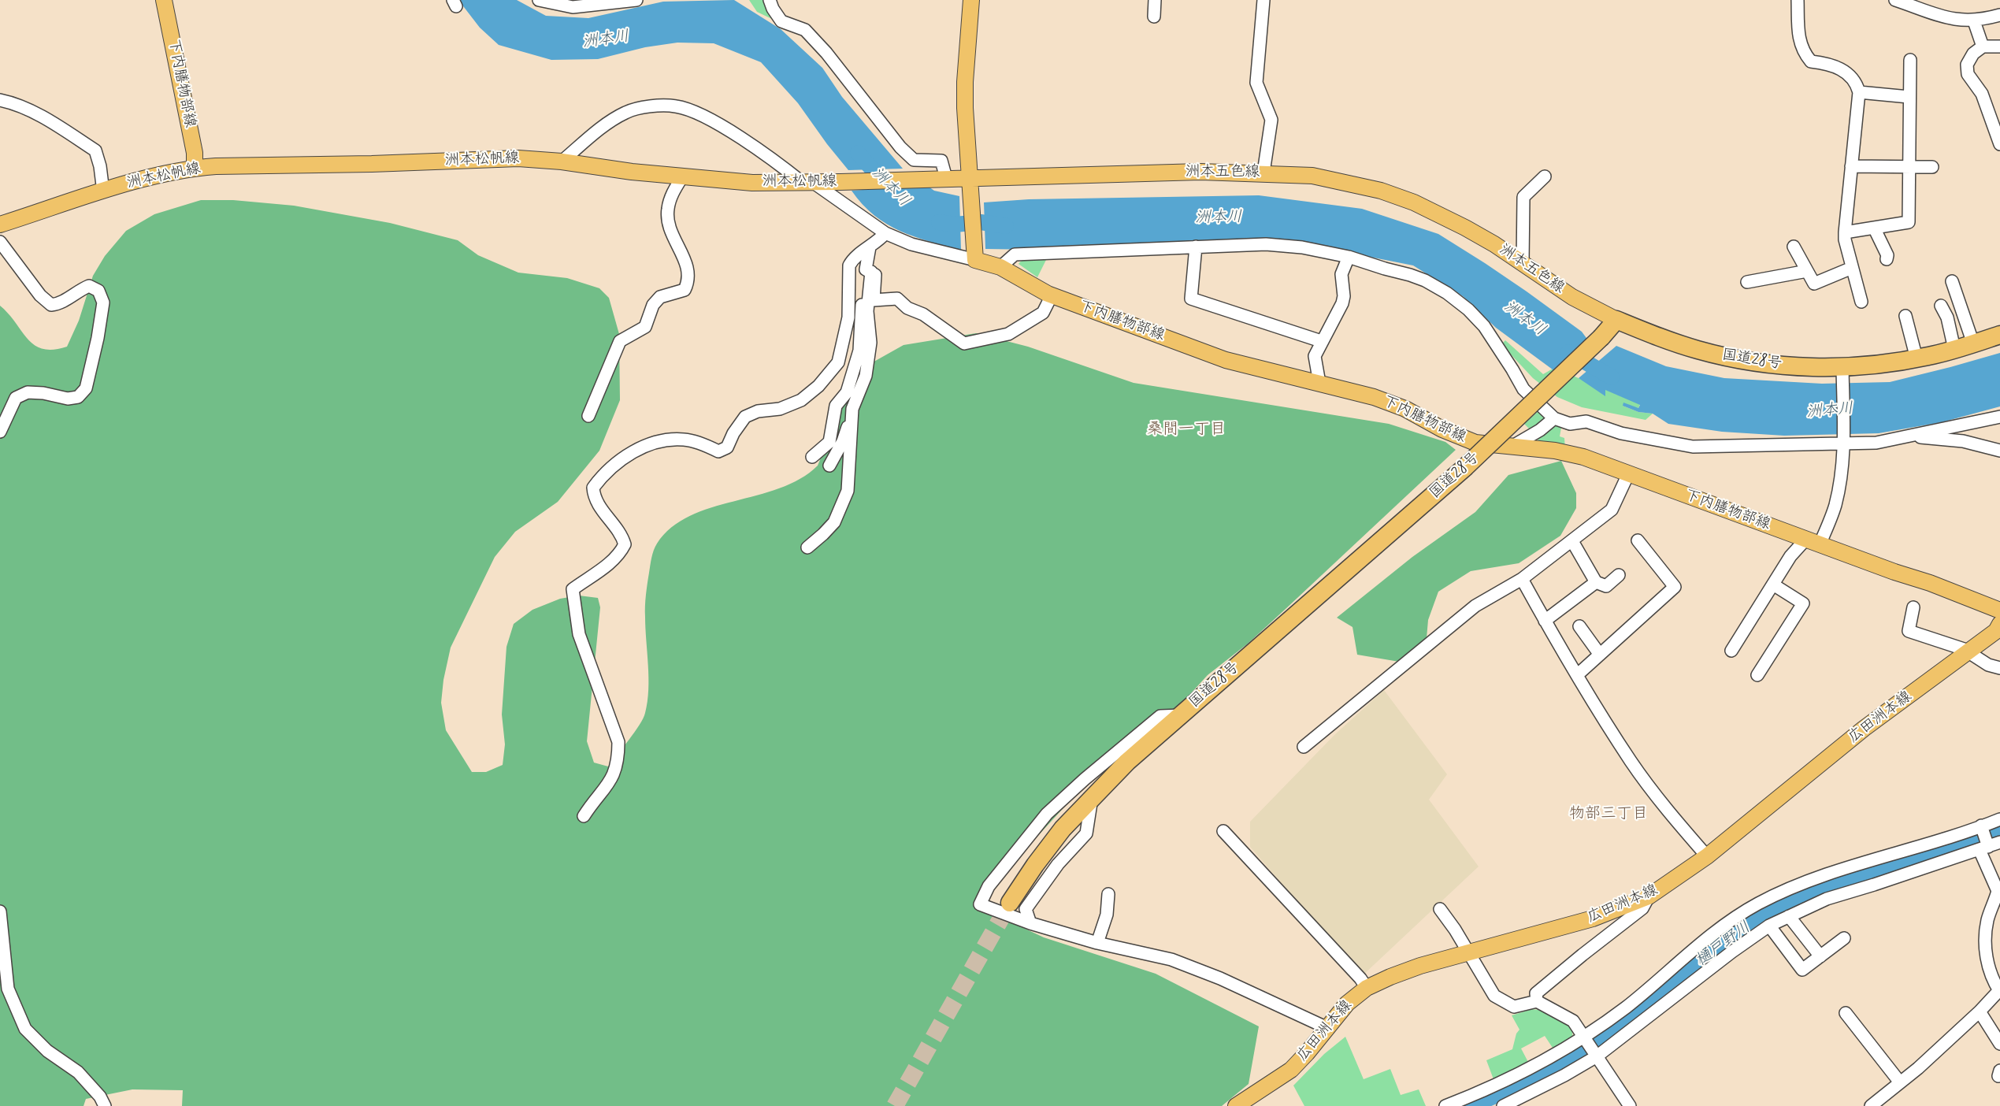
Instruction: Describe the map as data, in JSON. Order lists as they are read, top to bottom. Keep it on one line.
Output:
{"streets":{"highway":["国道28号"],"main road":["下内膳物部線","洲本松帆線","洲本五色線","広田洲本線"]},"crossings":[["下内膳物部線","洲本松帆線"],["洲本松帆線","洲本五色線"],["洲本五色線","国道28号"]],"districts":["桑間一丁目","物部三丁目"],"water":["洲本川","樋戸野川"]}
